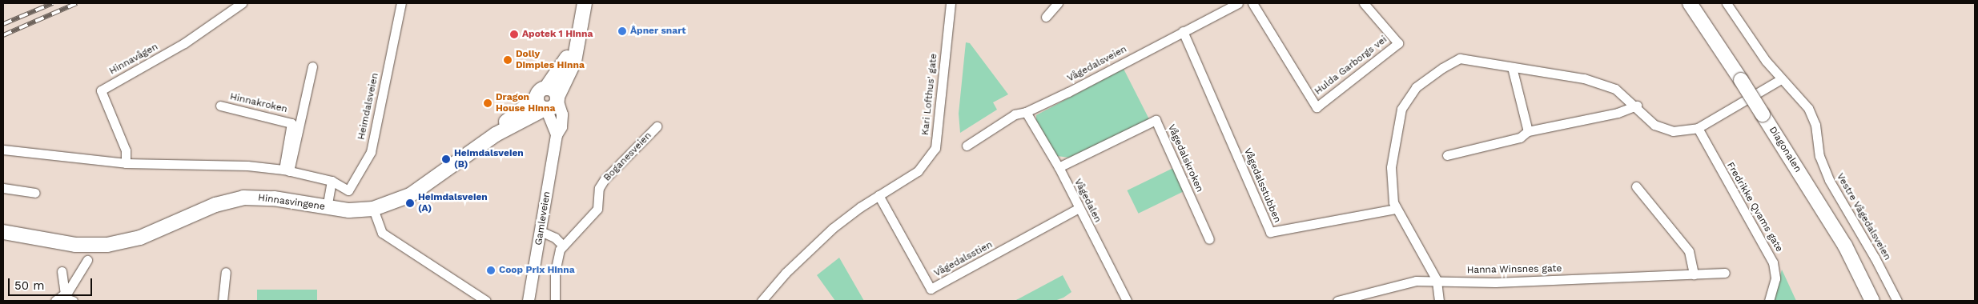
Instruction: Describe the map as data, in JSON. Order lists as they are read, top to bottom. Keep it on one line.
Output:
{"streets":{"main road":["Diagonalen","Hinnasvingene"],"street":["Hinnavågen","Vågedalsveien","Hulda Garborgs vei","Kari Lofthus' gate","Hinnakroken","Heimdalsveien","Boganesveien","Vågedalskroken","Vågedalsstubben","Vågedalen","Fredrikke Qvams gate","Vestre Vågedalsveien","Gamleveien","Vågedalsstien","Hanna Winsnes gate"]},"crossings":[["Vågedalsveien","Vågedalsstubben"],["Vågedalsveien","Vågedalen"],["Kari Lofthus' gate","Vågedalsstien"],["Vågedalskroken","Vågedalen"],["Vågedalen","Vågedalsstien"],["Hinnasvingene","Gamleveien"]],"places":["Åpner snart","Apotek 1 Hinna","Dolly Dimples Hinna","Dragon House Hinna","Heimdalsveien (B)","Heimdalsveien (A)","Coop Prix Hinna"],"scale_bar":"50 m"}
